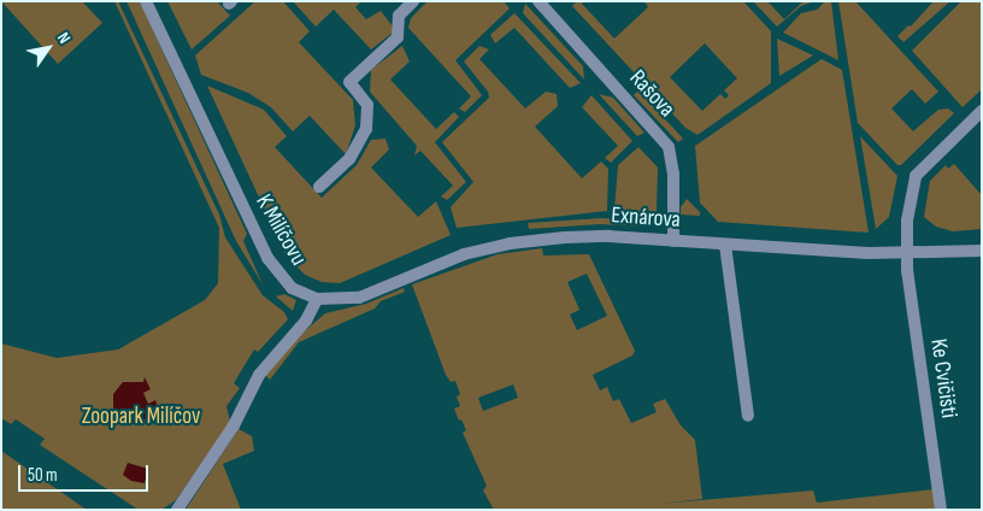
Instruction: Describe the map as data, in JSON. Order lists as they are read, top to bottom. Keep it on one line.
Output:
{"streets":{"street":["Rašova","Exnárova","K Milíčovu","Ke Cvičišti"]},"crossings":[["Rašova","Exnárova"],["Exnárova","K Milíčovu"],["Exnárova","Ke Cvičišti"]],"parks":["Zoopark Milíčov"],"scale_bar":"50 m","north":"top right"}
